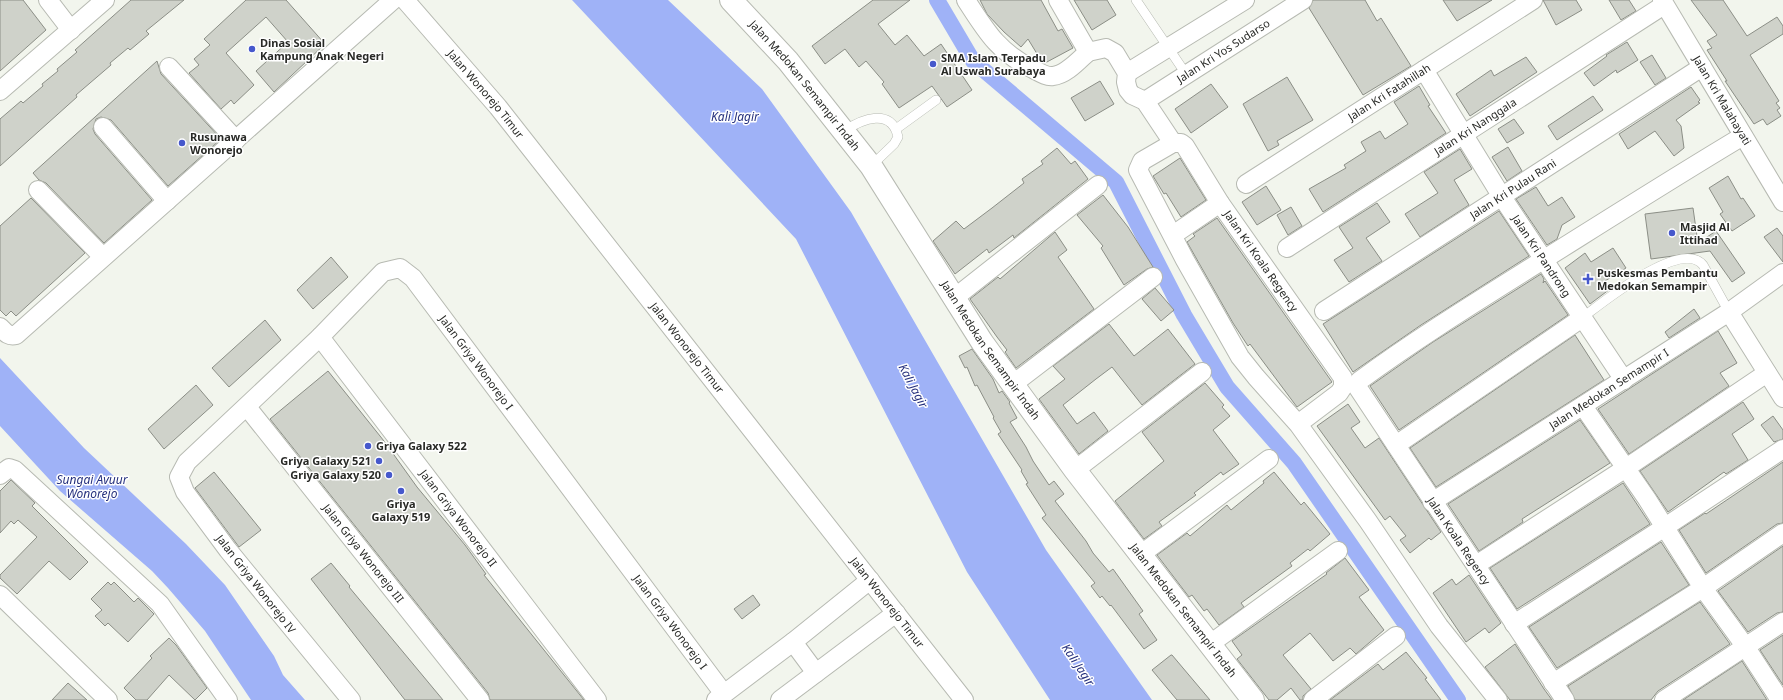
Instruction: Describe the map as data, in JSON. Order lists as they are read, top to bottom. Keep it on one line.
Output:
{"streets":{"street":["Jalan Kri Yos Sudarso","Jalan Medokan Semampir Indah","Jalan Kri Fatahillah","Jalan Wonorejo Timur","Jalan Kri Malahayati","Jalan Kri Nanggala","Jalan Kri Pulau Rani","Jalan Kri Pandrong","Jalan Kri Koala Regency","Jalan Griya Wonorejo I","Jalan Medokan Semampir I","Jalan Griya Wonorejo II","Jalan Koala Regency","Jalan Griya Wonorejo III","Jalan Griya Wonorejo IV"]},"crossings":[["Jalan Kri Yos Sudarso","Jalan Kri Koala Regency"],["Jalan Kri Fatahillah","Jalan Kri Pandrong"],["Jalan Kri Malahayati","Jalan Kri Nanggala"],["Jalan Kri Malahayati","Jalan Kri Pulau Rani"],["Jalan Kri Nanggala","Jalan Kri Pandrong"],["Jalan Kri Pulau Rani","Jalan Kri Pandrong"],["Jalan Kri Pandrong","Jalan Medokan Semampir I"],["Jalan Kri Koala Regency","Jalan Koala Regency"],["Jalan Griya Wonorejo I","Jalan Griya Wonorejo II"],["Jalan Griya Wonorejo I","Jalan Griya Wonorejo III"],["Jalan Griya Wonorejo I","Jalan Griya Wonorejo IV"],["Jalan Medokan Semampir I","Jalan Koala Regency"]],"water":["Kali Jagir","Sungai Avuur Wonorejo"],"places":{"other":["Dinas Sosial Kampung Anak Negeri","SMA Islam Terpadu Al Uswah Surabaya","Rusunawa Wonorejo","Masjid Al Ittihad","Griya Galaxy 522","Griya Galaxy 521","Griya Galaxy 520","Griya Galaxy 519"],"health":["Puskesmas Pembantu Medokan Semampir"]}}
